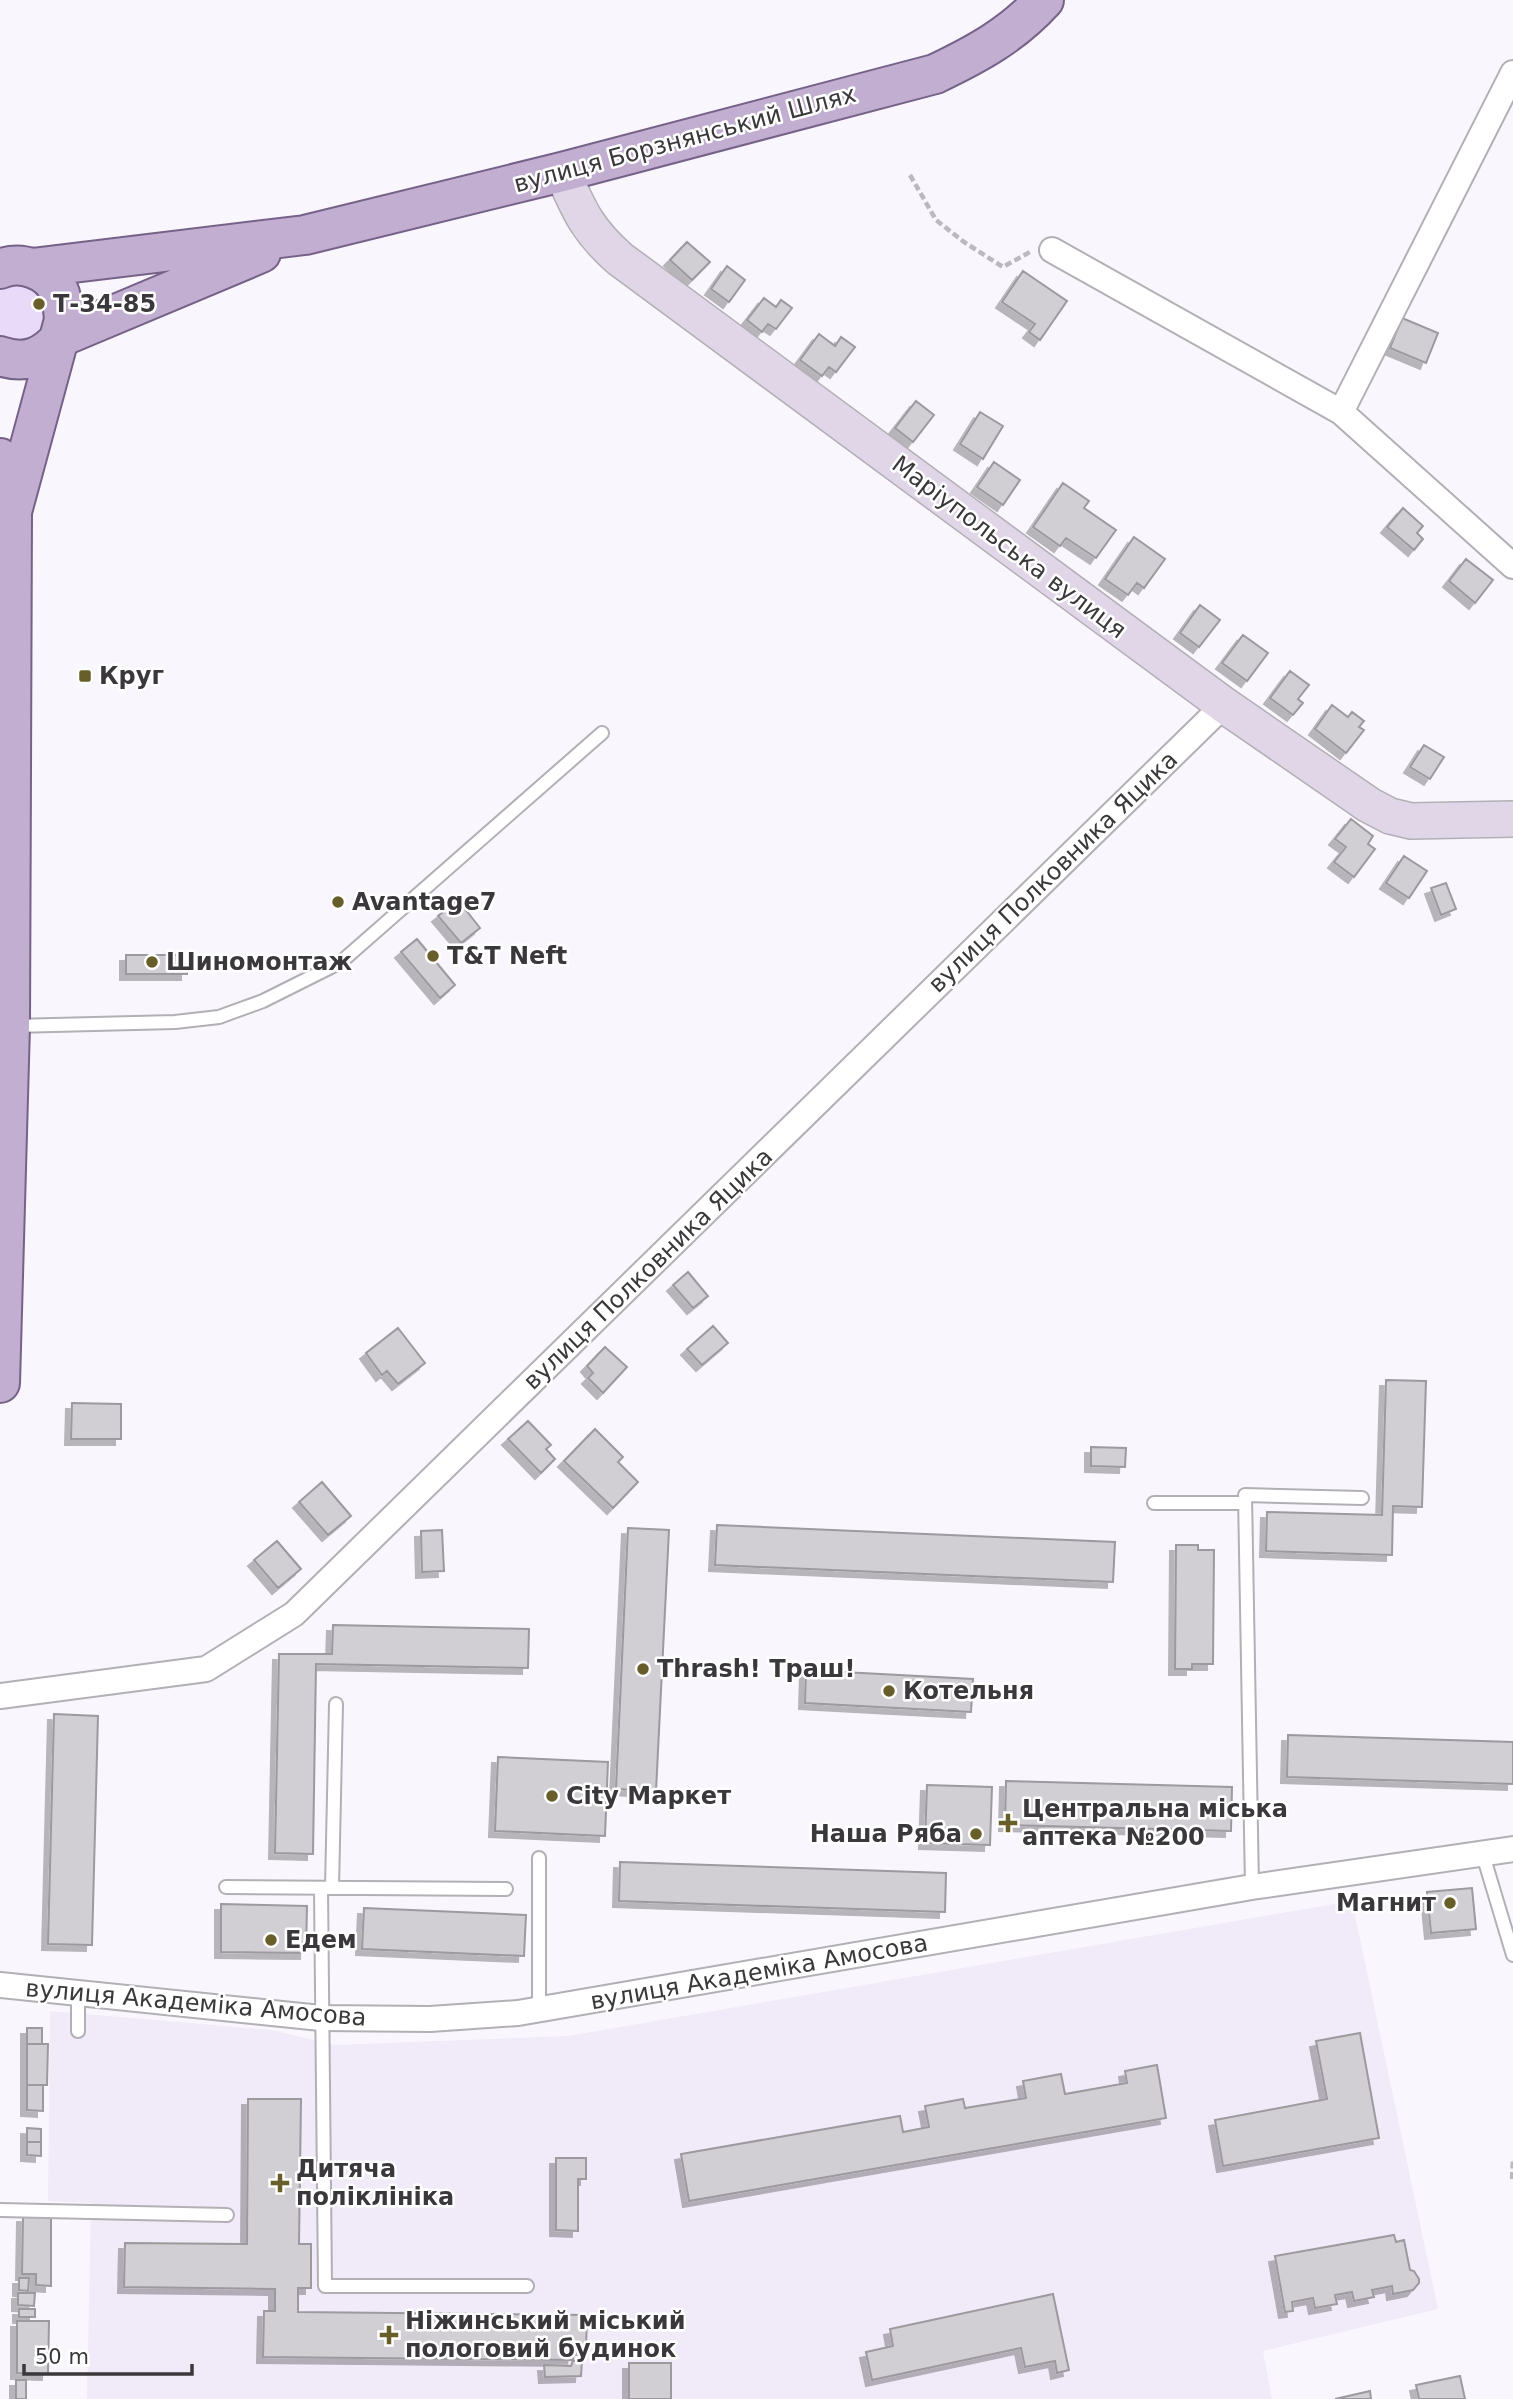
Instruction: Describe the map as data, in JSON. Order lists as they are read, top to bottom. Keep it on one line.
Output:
{"streets":{"main road":["вулиця Борзнянський Шлях"],"street":["Маріупольська вулиця","вулиця Полковника Яцика","вулиця Академіка Амосова"]},"crossings":[["вулиця Борзнянський Шлях","Маріупольська вулиця"],["Маріупольська вулиця","вулиця Полковника Яцика"]],"places":{"other":["Т-34-85","Avantage7","T&T Neft","Шиномонтаж","Thrash! Траш!","Котельня","City Маркет","Наша Ряба","Магнит","Едем"],"transit":["Круг"],"health":["Центральна міська аптека №200","Дитяча поліклініка","Ніжинський міський пологовий будинок"]},"scale_bar":"50 m"}
